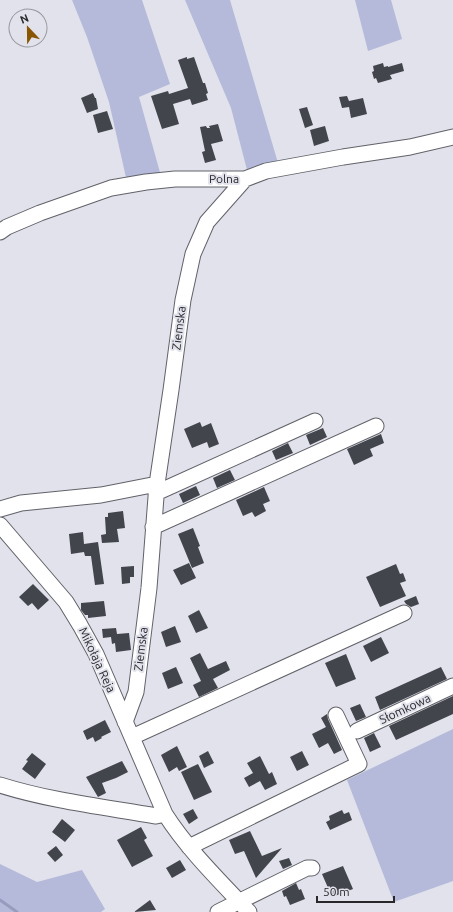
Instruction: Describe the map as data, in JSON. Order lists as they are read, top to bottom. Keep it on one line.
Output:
{"streets":{"street":["Polna","Ziemska","Mikołaja Reja","Słomkowa"]},"crossings":[["Polna","Ziemska"],["Ziemska","Mikołaja Reja"]],"scale_bar":"50 m","north":"top"}
